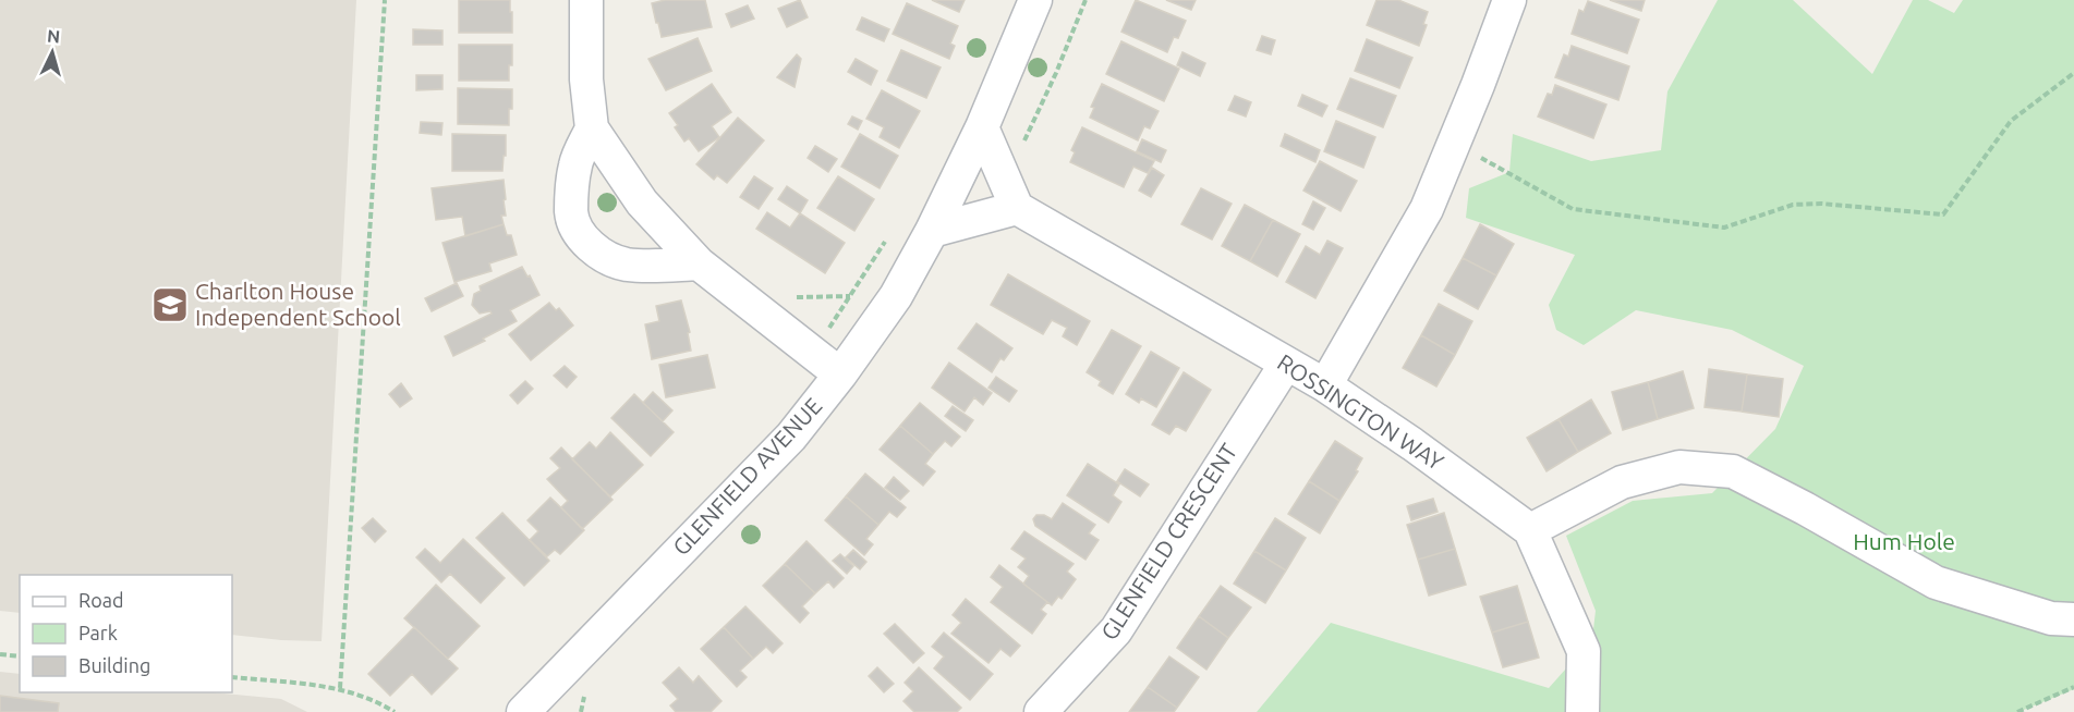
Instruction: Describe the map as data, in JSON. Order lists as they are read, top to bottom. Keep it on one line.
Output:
{"streets":{"street":["ROSSINGTON WAY","GLENFIELD AVENUE","GLENFIELD CRESCENT"]},"crossings":[["ROSSINGTON WAY","GLENFIELD CRESCENT"]],"parks":["Hum Hole"],"places":{"school or university":["Charlton House Independent School"]},"legend":["Road","Park","Building"],"north":"top"}
